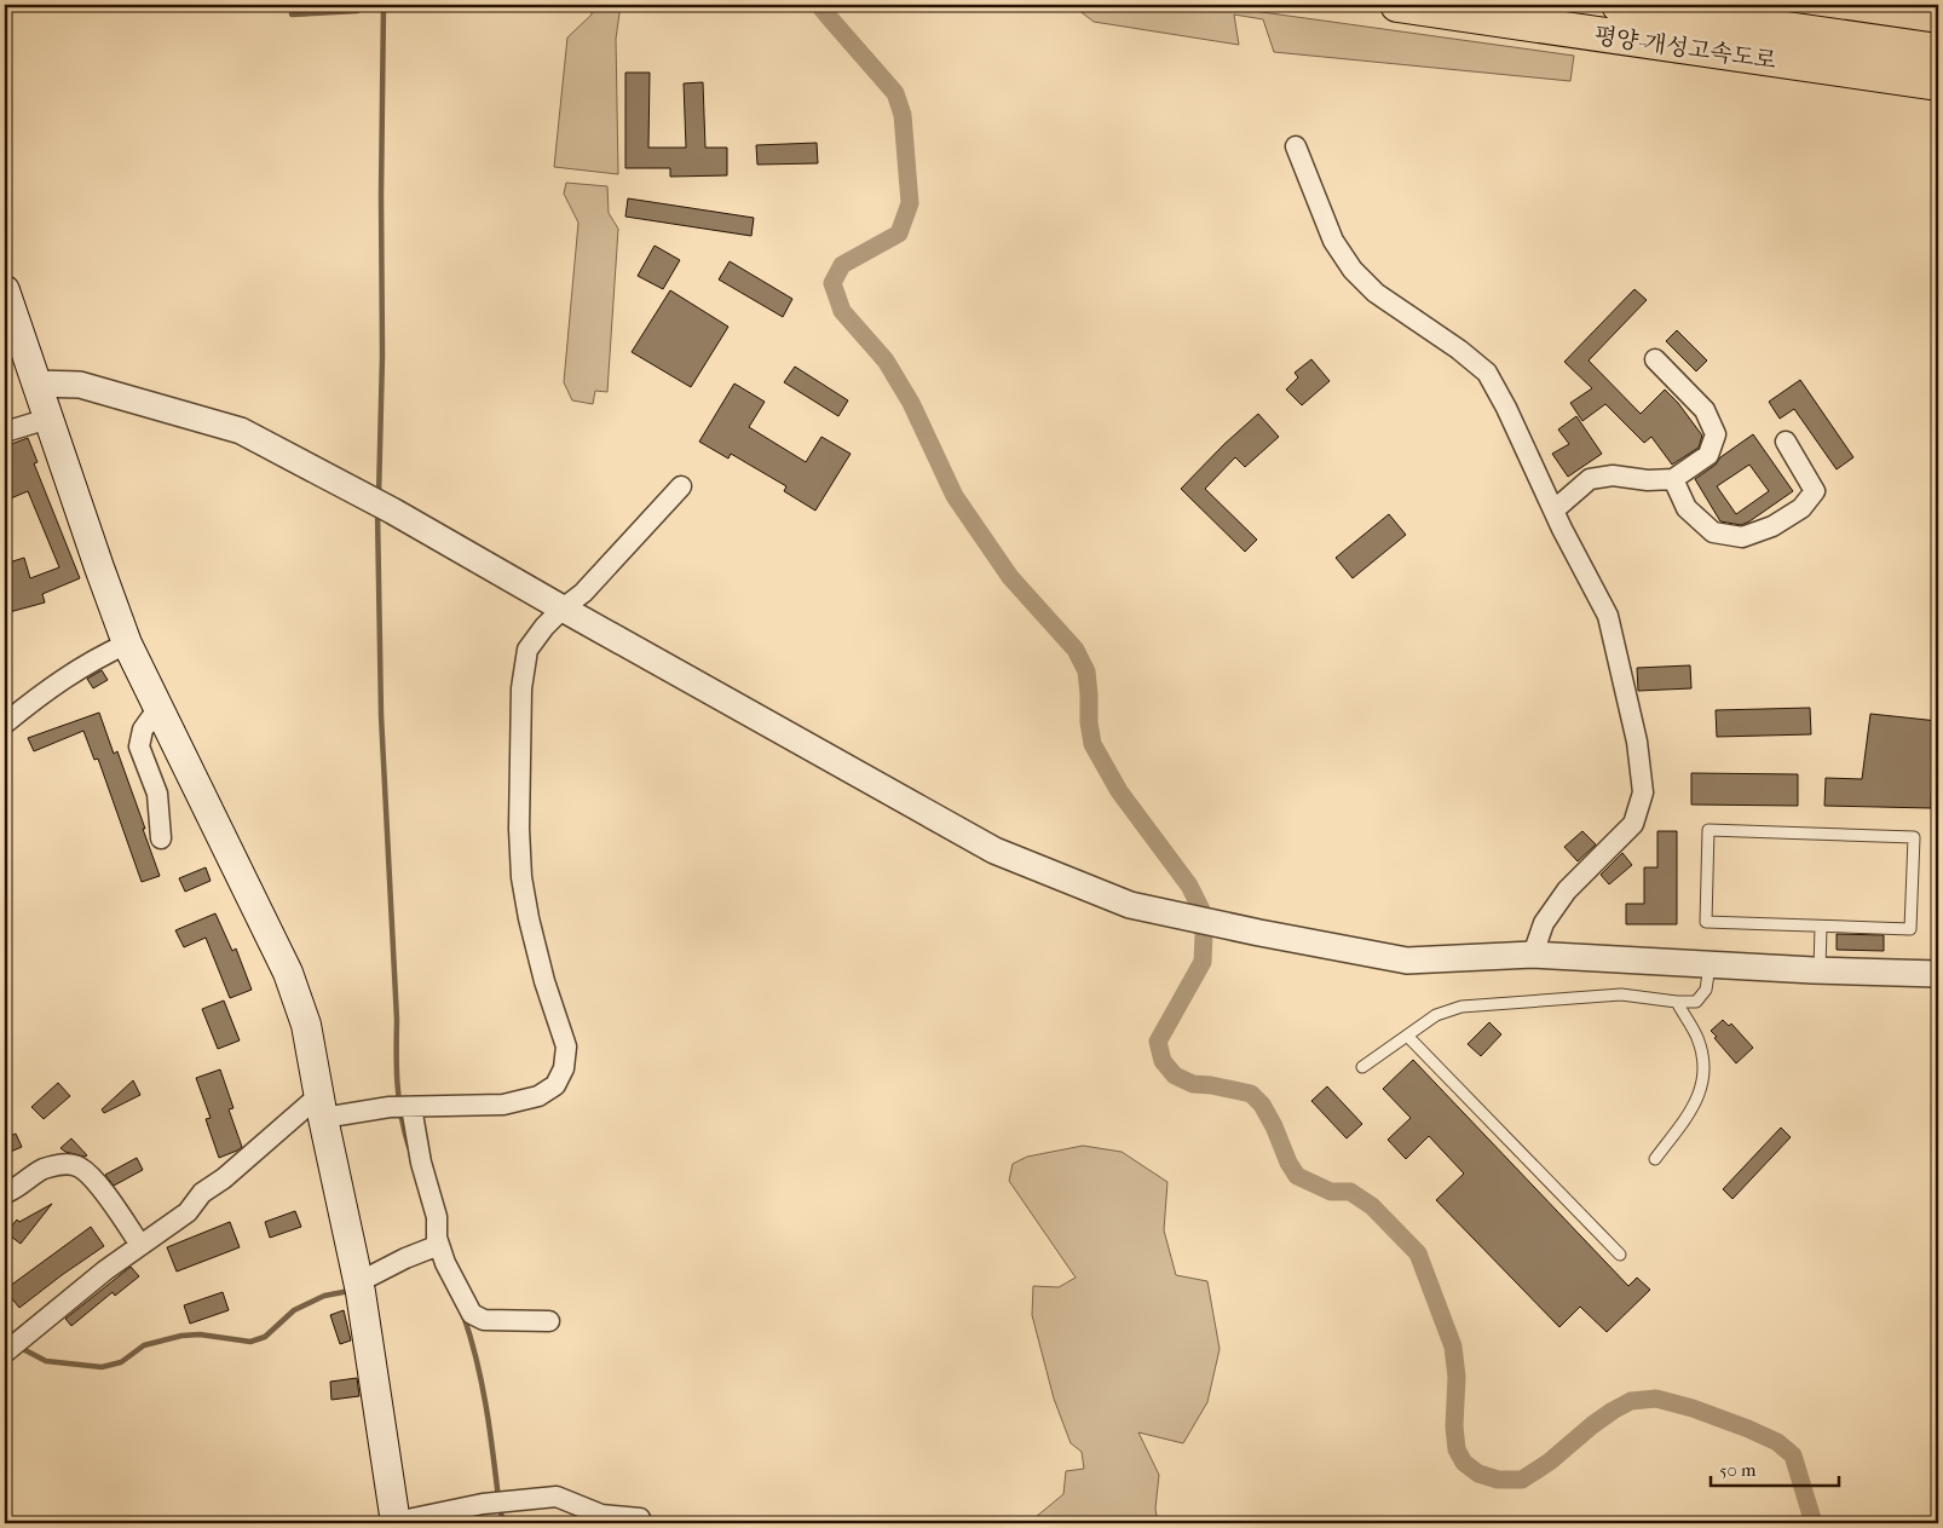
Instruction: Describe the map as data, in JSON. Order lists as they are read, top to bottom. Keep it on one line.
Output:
{"streets":{"highway":["평양-개성고속도로"]},"scale_bar":"50 m"}
